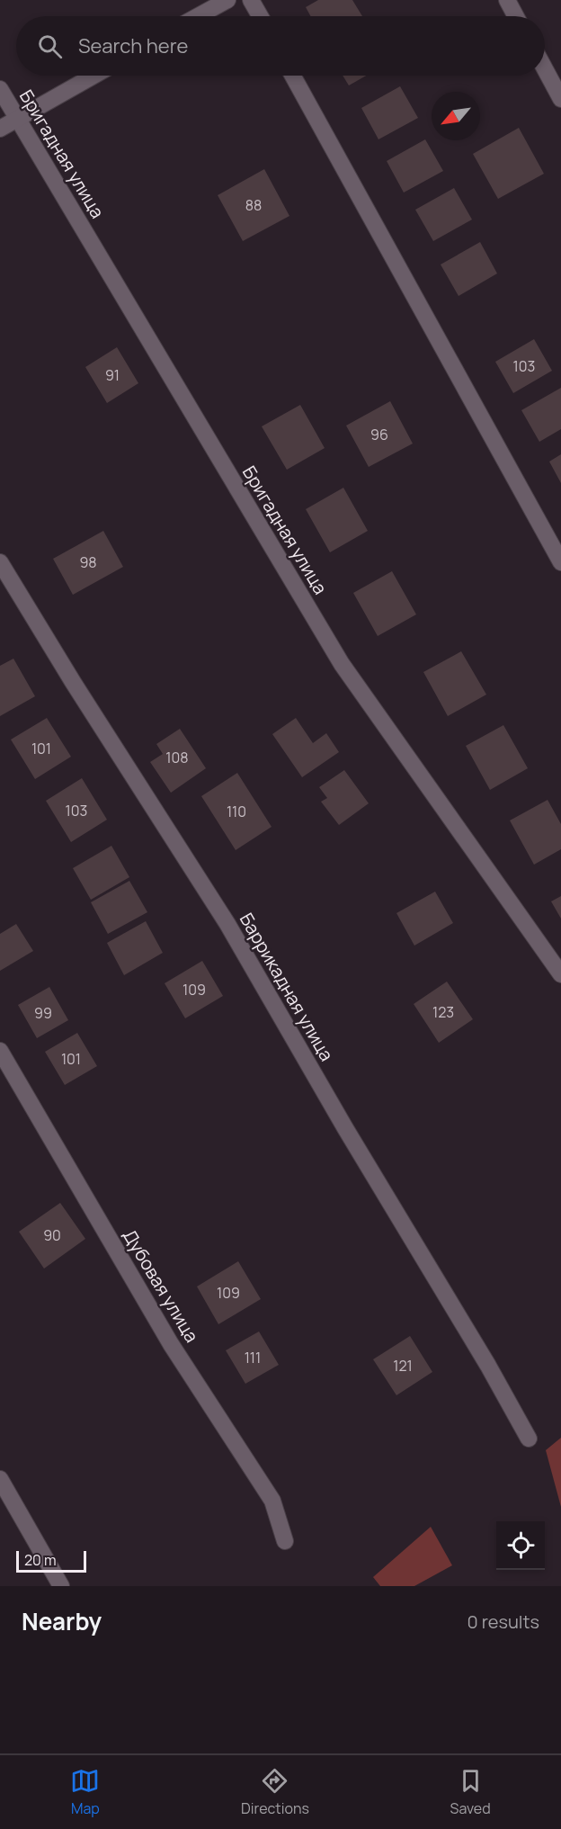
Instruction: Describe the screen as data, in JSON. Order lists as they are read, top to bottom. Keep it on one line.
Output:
{"streets":{"street":["Бригадная улица","Баррикадная улица","Дубовая улица"]},"house_numbers":["88","103","91","96","98","101","108","103","110","109","123","99","101","90","109","111","121"],"scale_bar":"20 m","north":"bottom left","page":{"search":"Search here","scale":"20 m","heading":["Nearby","0 results"],"nav":["Map","Directions","Saved"]}}
